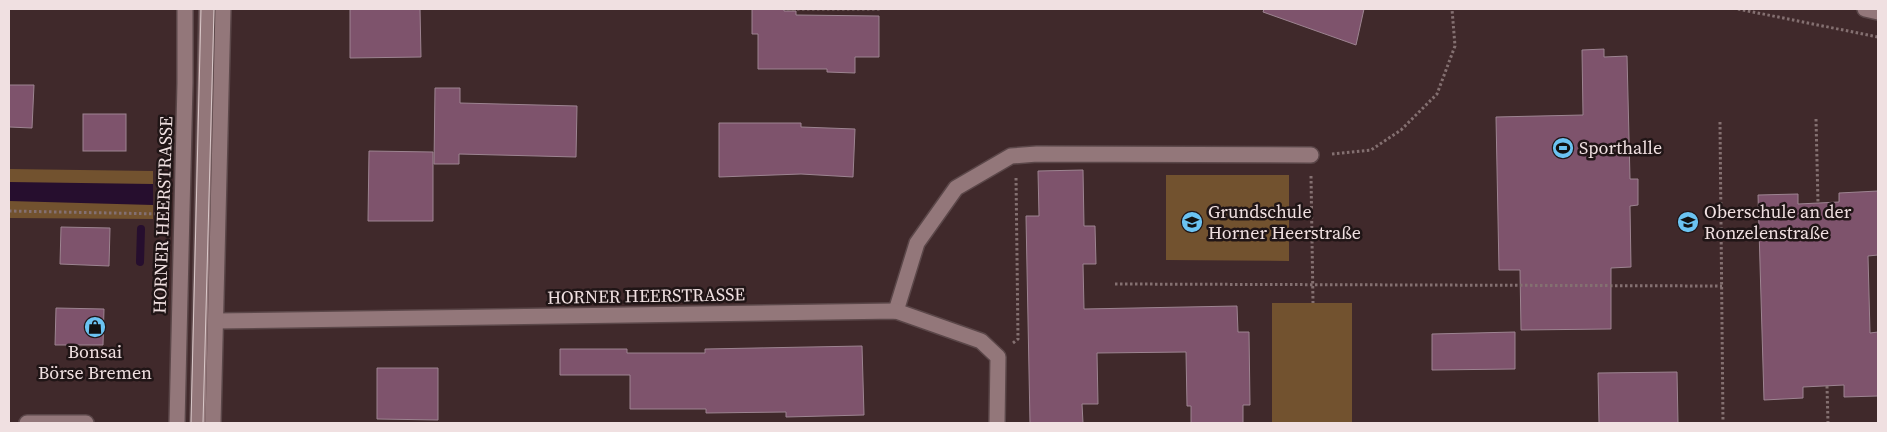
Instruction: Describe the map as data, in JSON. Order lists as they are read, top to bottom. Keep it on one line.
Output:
{"streets":{"main road":["HORNER HEERSTRASSE"]},"places":{"sports":["Sporthalle"],"school or university":["Grundschule Horner Heerstraße","Oberschule an der Ronzelenstraße"],"shop":["Bonsai Börse Bremen"]}}
